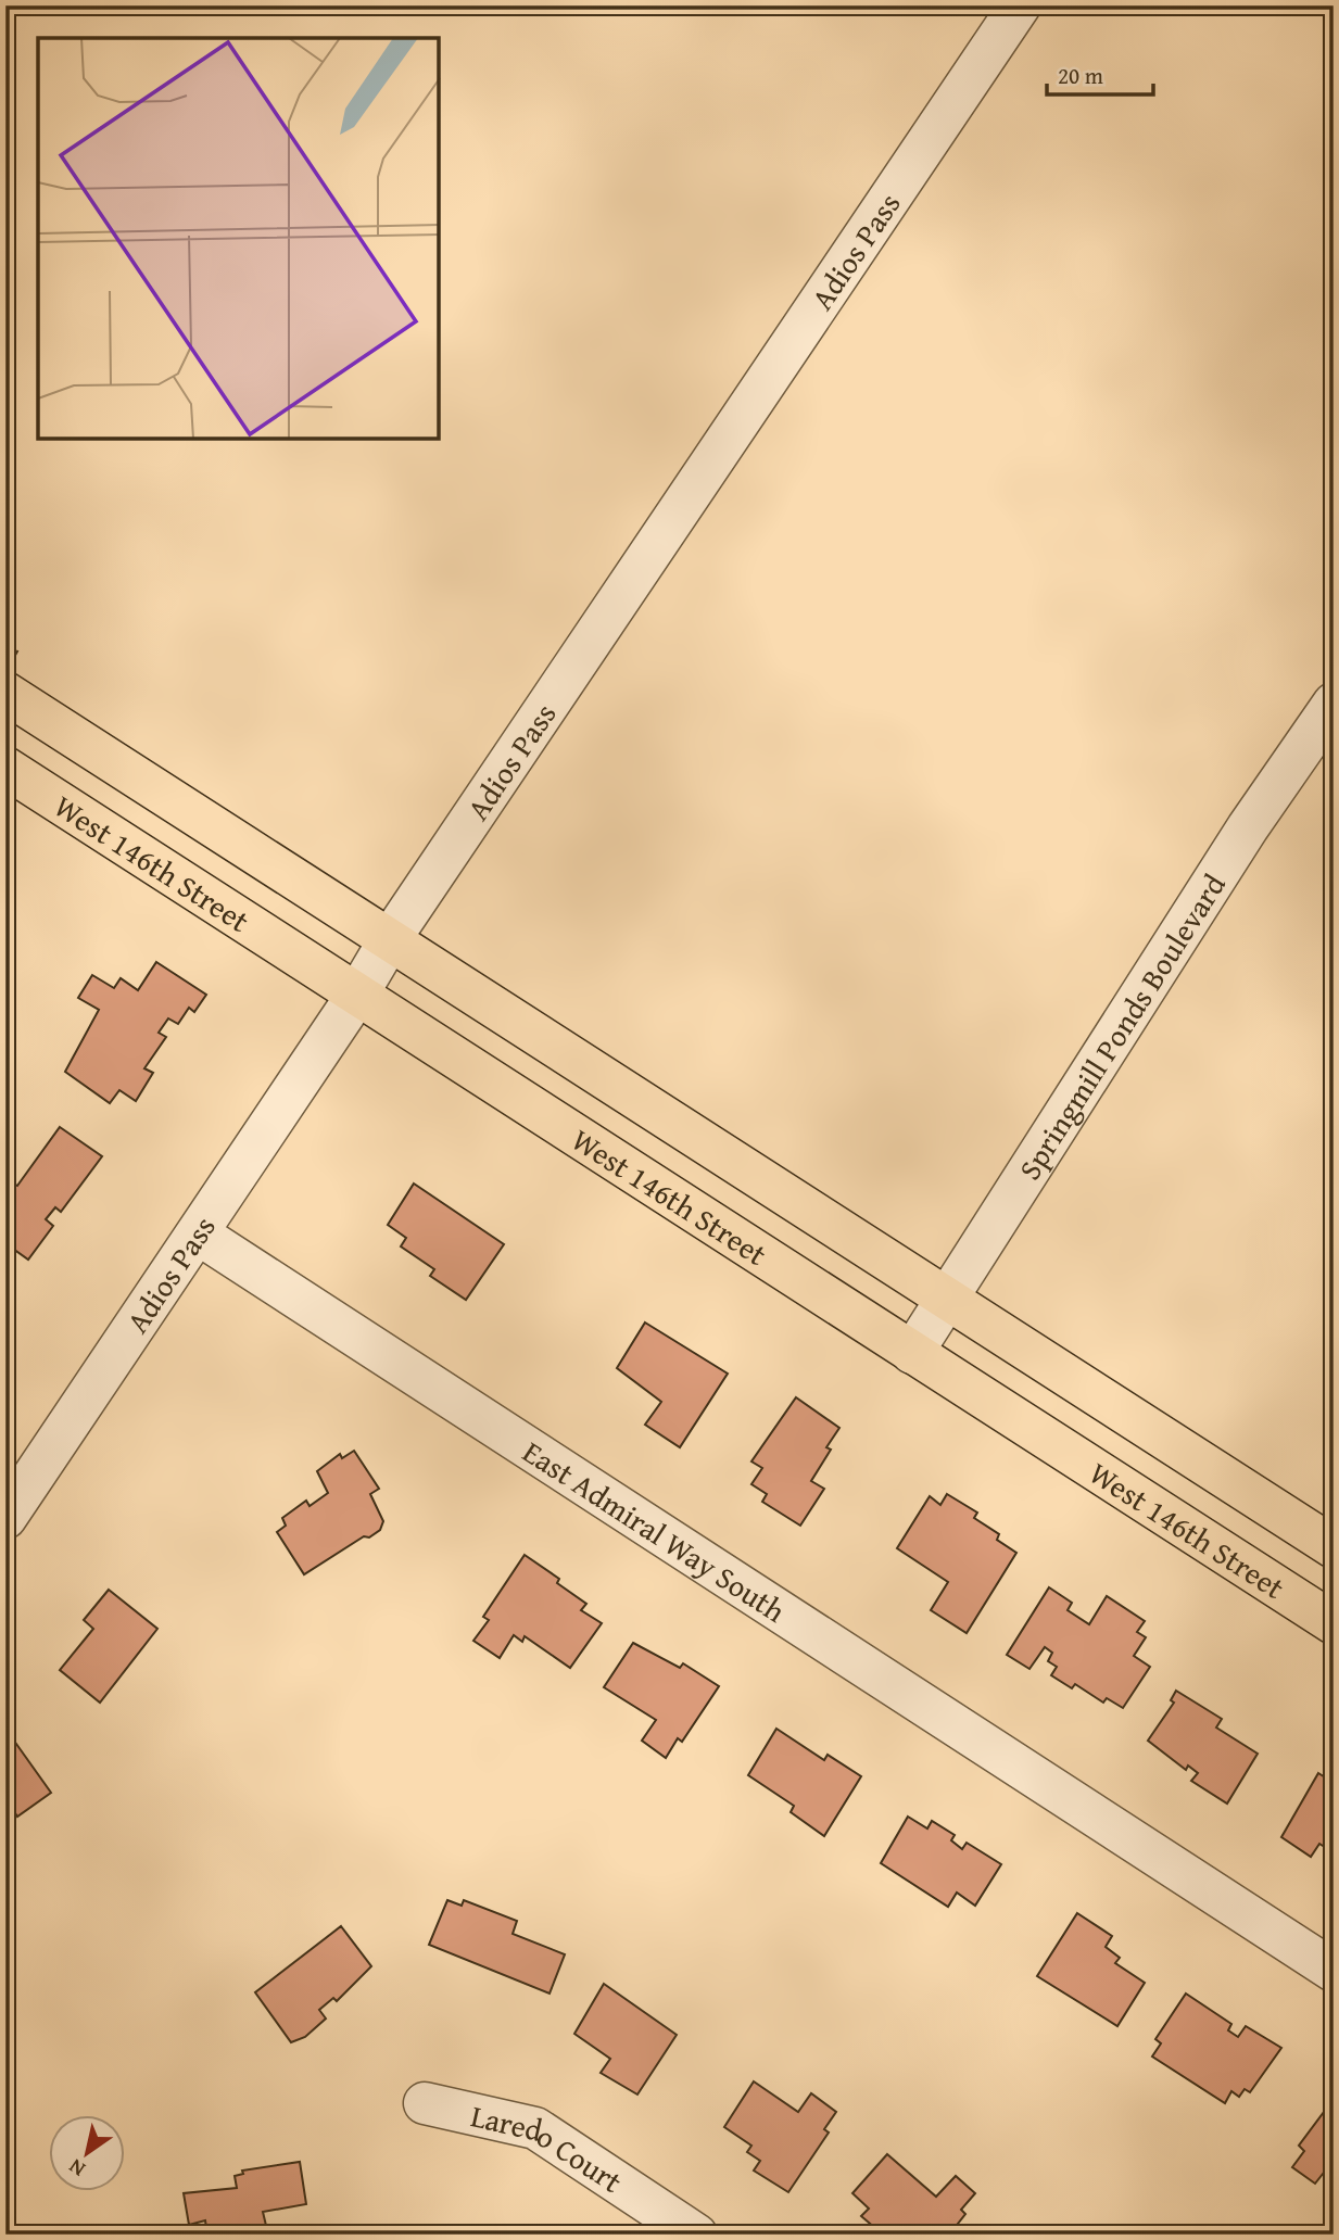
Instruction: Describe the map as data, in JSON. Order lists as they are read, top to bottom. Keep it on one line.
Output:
{"streets":{"main road":["West 146th Street"],"street":["Adios Pass","Springmill Ponds Boulevard","East Admiral Way South","Laredo Court"]},"crossings":[["Adios Pass","West 146th Street"],["Adios Pass","East Admiral Way South"],["West 146th Street","Springmill Ponds Boulevard"]],"scale_bar":"20 m","north":"bottom left"}
